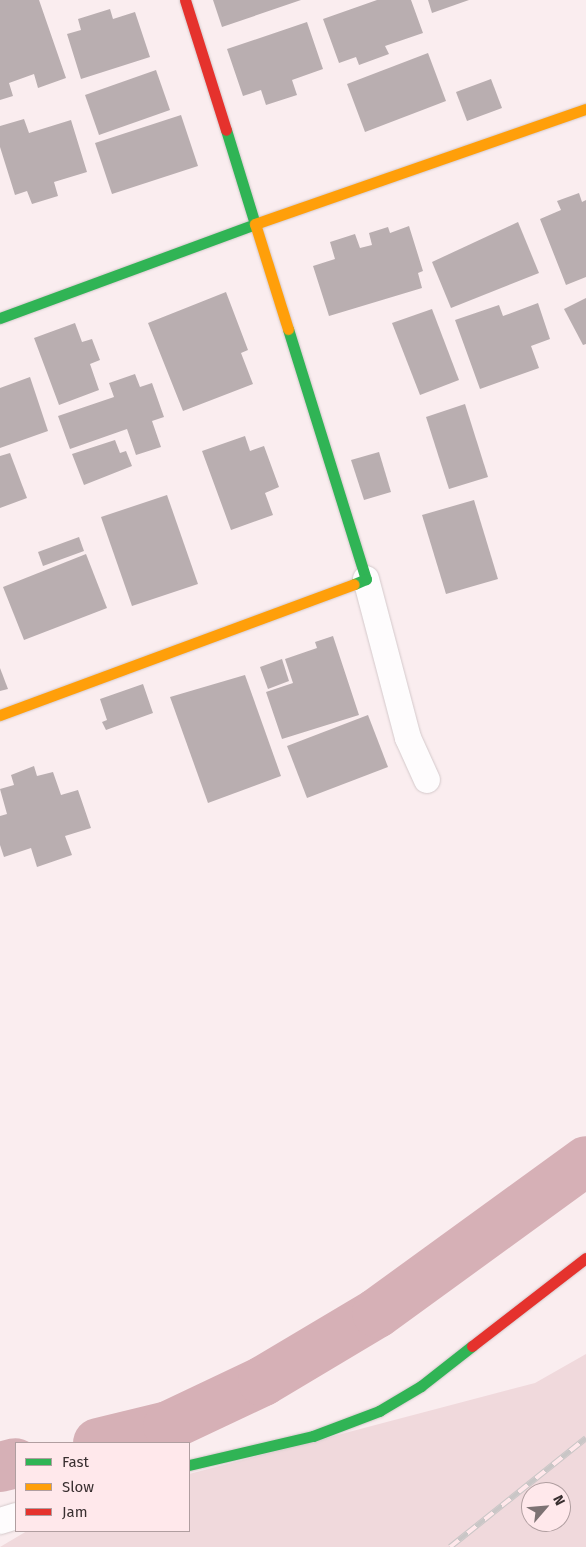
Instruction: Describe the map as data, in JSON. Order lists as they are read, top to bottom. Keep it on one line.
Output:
{"legend":["Fast","Slow","Jam"],"north":"top right"}
